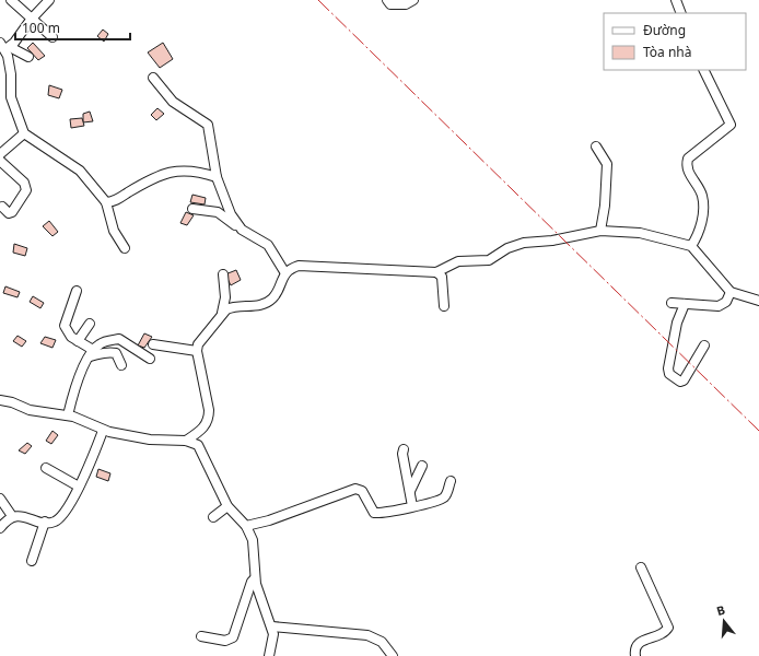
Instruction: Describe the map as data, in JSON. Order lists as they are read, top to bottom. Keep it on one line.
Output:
{"legend":["Đường","Tòa nhà"],"scale_bar":"100 m","north":"top"}
